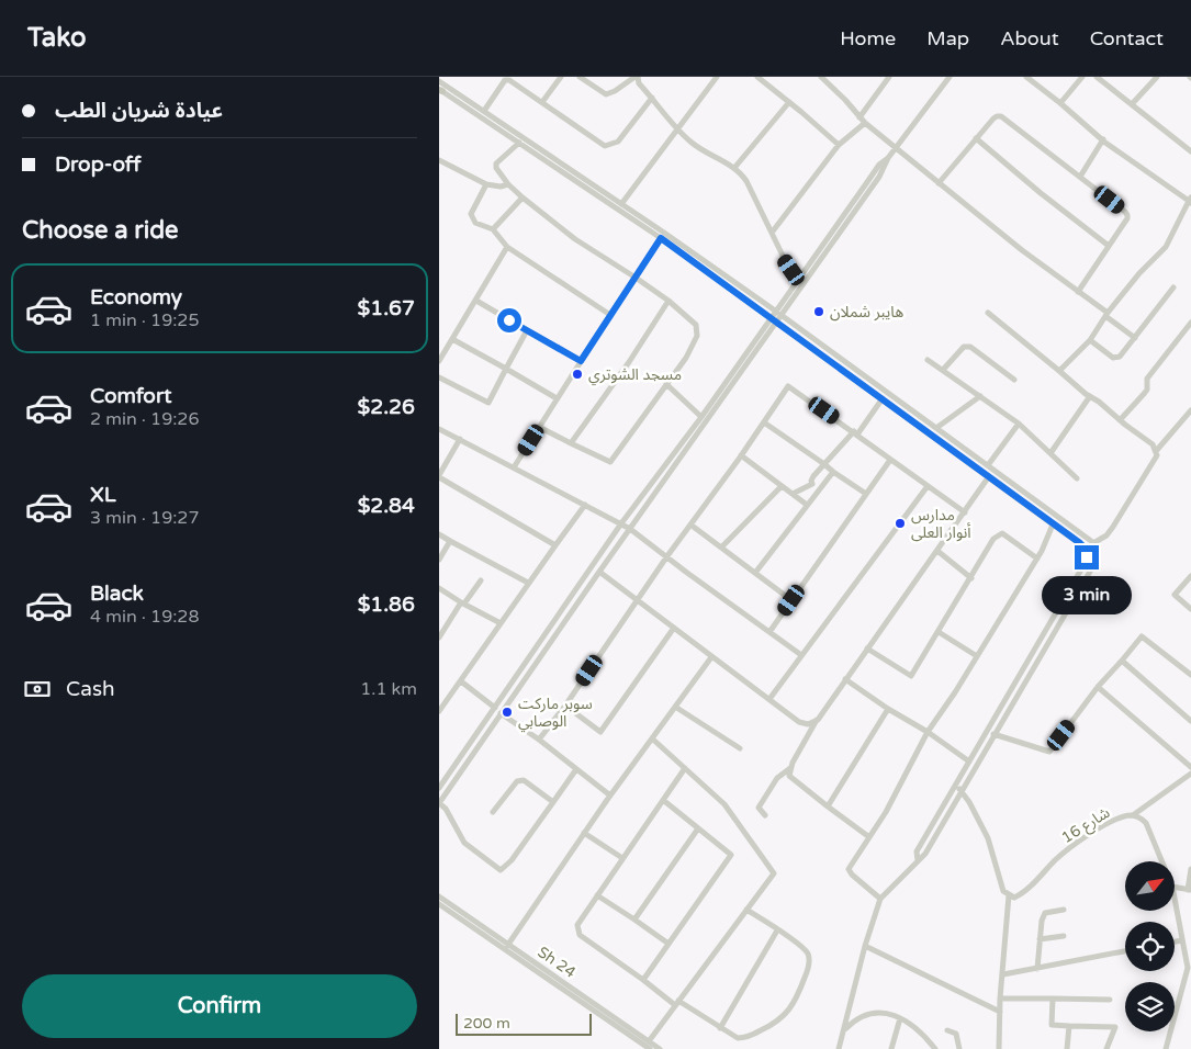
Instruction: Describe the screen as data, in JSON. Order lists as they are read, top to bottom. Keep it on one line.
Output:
{"streets":{"street":["شارع 16","Sh 24"]},"places":["هايبر شملان","مسجد الشوتري","مدارس أنوار العلى","سوبر ماركت الوصابي"],"scale_bar":"200 m","north":"top right","page":{"header":"Tako","nav":["Home","Map","About","Contact"],"banner":["عيادة شريان الطب","Drop-off"],"heading":"Choose a ride","list":[{"name":"Economy","note":"1 min · 19:25","value":"$1.67"},{"name":"Comfort","note":"2 min · 19:26","value":"$2.26"},{"name":"XL","note":"3 min · 19:27","value":"$2.84"},{"name":"Black","note":"4 min · 19:28","value":"$1.86"}],"bubble":"3 min","pay":["Cash","1.1 km"],"buttons":"Confirm","scale":"200 m"}}
